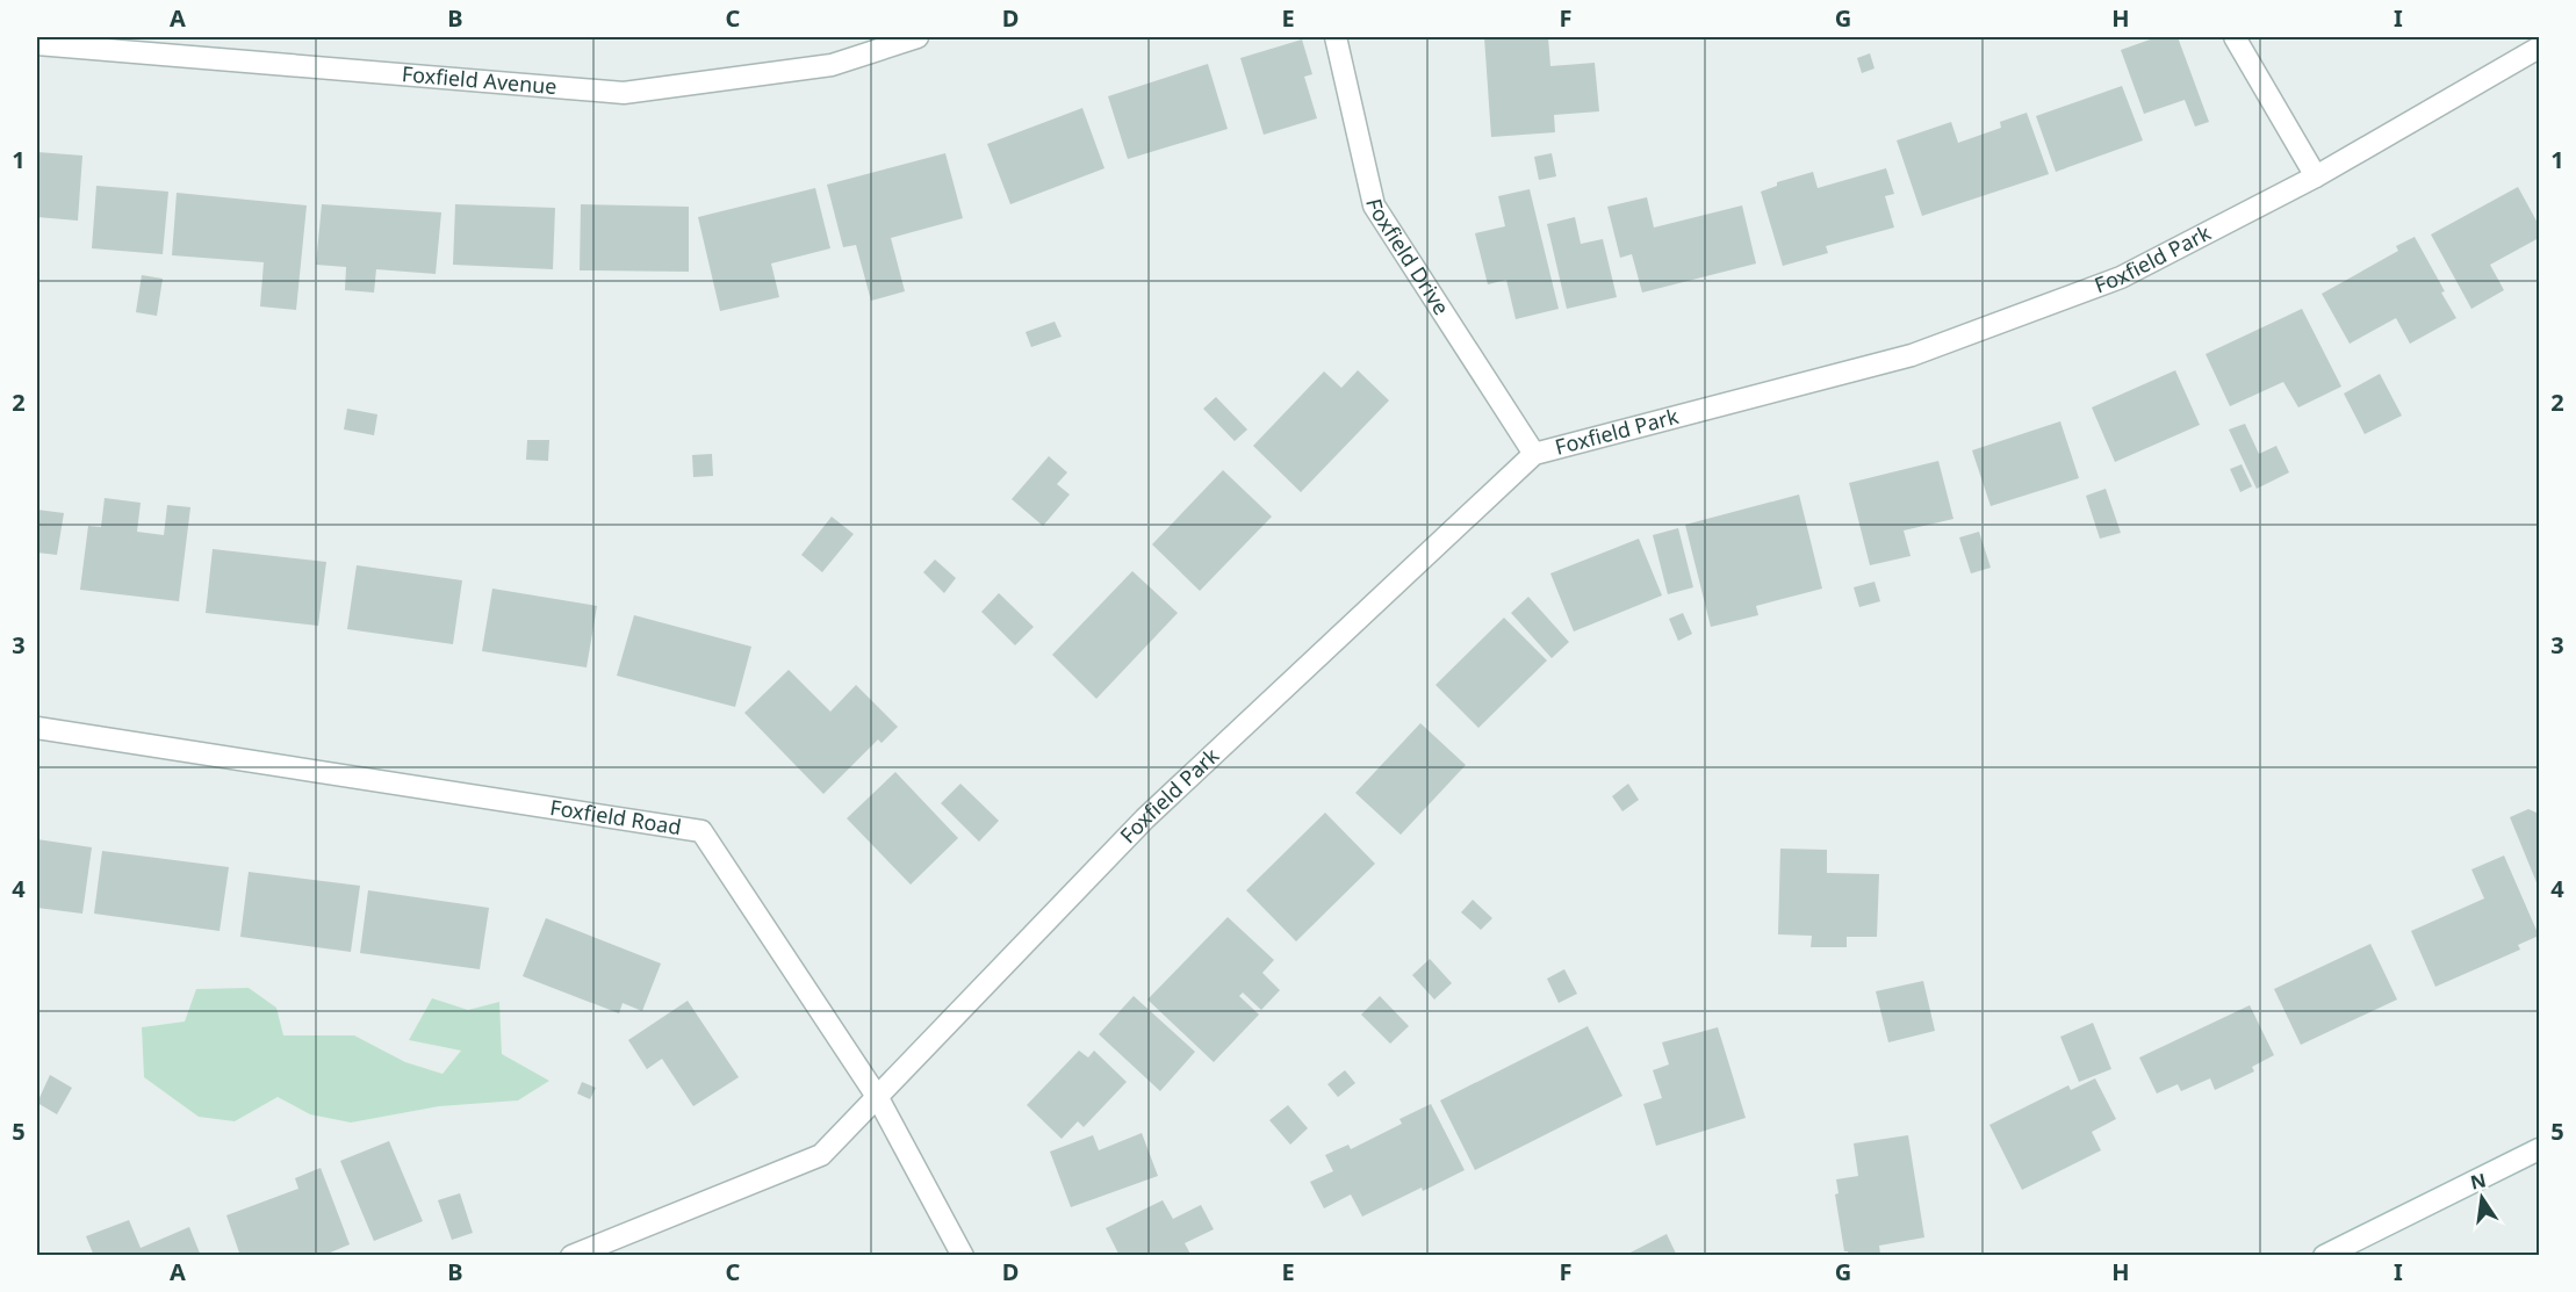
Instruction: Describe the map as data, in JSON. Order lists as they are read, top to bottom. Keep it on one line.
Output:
{"streets":{"street":["Foxfield Avenue","Foxfield Drive","Foxfield Park","Foxfield Road"]},"crossings":[["Foxfield Drive","Foxfield Park"],["Foxfield Park","Foxfield Road"]],"north":"top","grid":{"columns":["A","B","C","D","E","F","G","H","I"],"rows":["1","2","3","4","5"]}}
